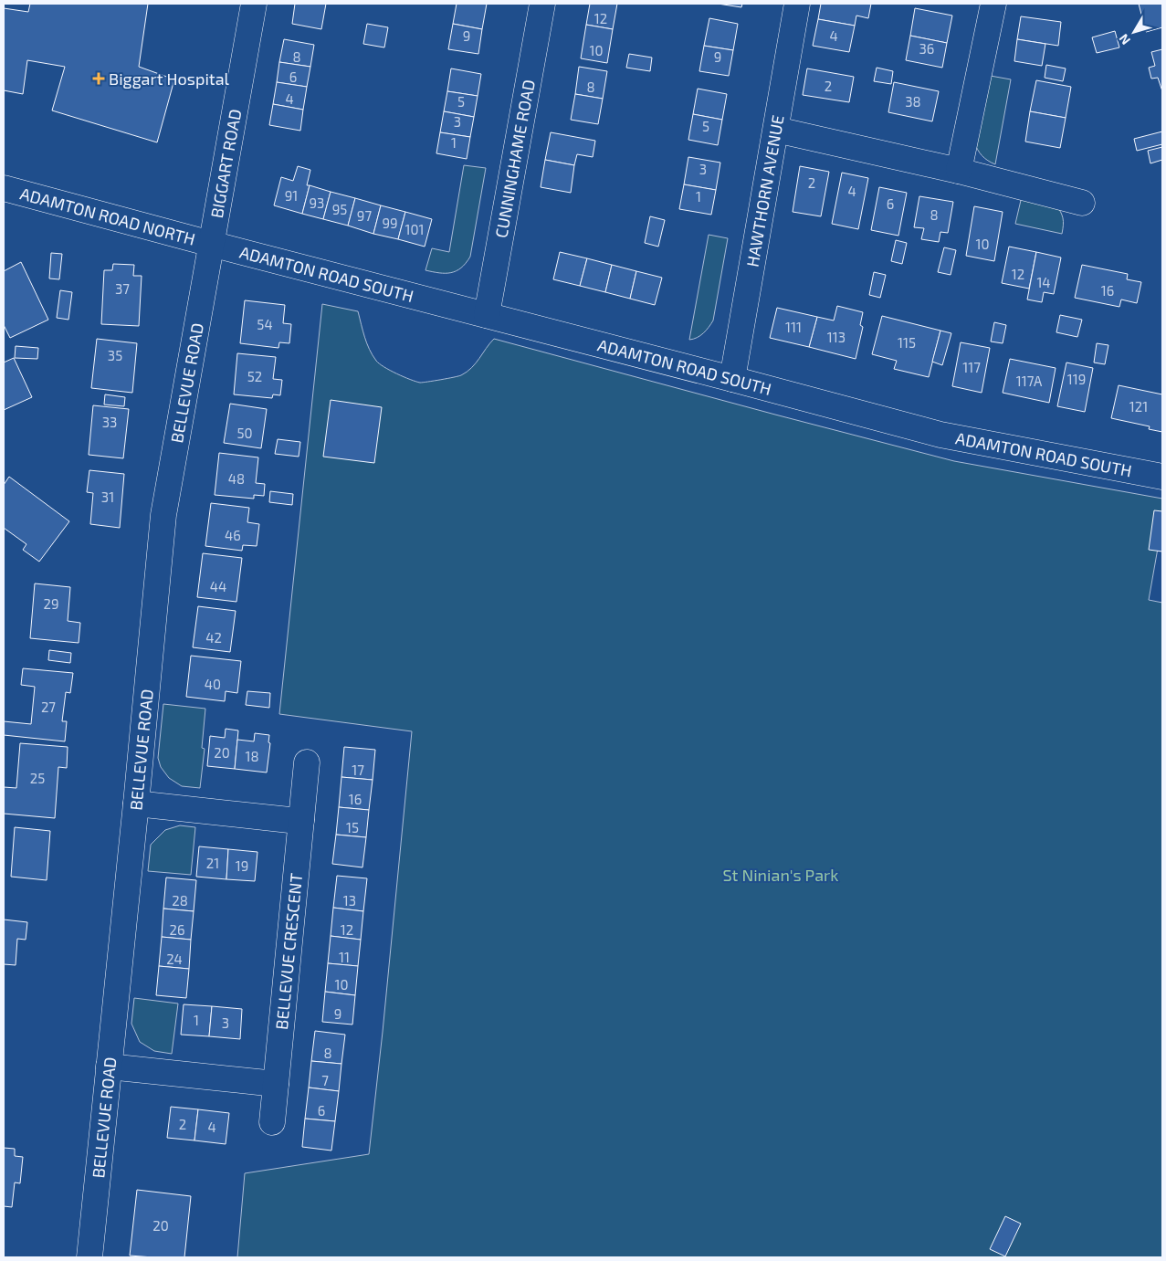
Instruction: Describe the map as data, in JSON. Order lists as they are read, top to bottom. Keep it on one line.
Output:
{"streets":{"street":["CUNNINGHAME ROAD","BIGGART ROAD","HAWTHORN AVENUE","ADAMTON ROAD NORTH","ADAMTON ROAD SOUTH","BELLEVUE ROAD","BELLEVUE CRESCENT"]},"crossings":[["CUNNINGHAME ROAD","ADAMTON ROAD SOUTH"],["BIGGART ROAD","ADAMTON ROAD NORTH"],["BIGGART ROAD","ADAMTON ROAD SOUTH"],["BIGGART ROAD","BELLEVUE ROAD"],["HAWTHORN AVENUE","ADAMTON ROAD SOUTH"],["ADAMTON ROAD NORTH","ADAMTON ROAD SOUTH"],["ADAMTON ROAD NORTH","BELLEVUE ROAD"],["ADAMTON ROAD SOUTH","BELLEVUE ROAD"]],"parks":["St Ninian's Park"],"places":{"health":["Biggart Hospital"]},"house_numbers":["12","9","4","36","10","8","9","6","2","8","4","5","38","3","5","1","3","2","4","91","1","93","6","95","8","97","99","101","10","12","14","37","16","54","111","113","115","35","117","52","119","117A","121","33","50","48","31","46","44","29","42","40","27","20","18","17","25","16","15","21","19","28","13","26","12","11","24","10","9","1","3","8","7","6","2","4","20"],"north":"bottom left"}
